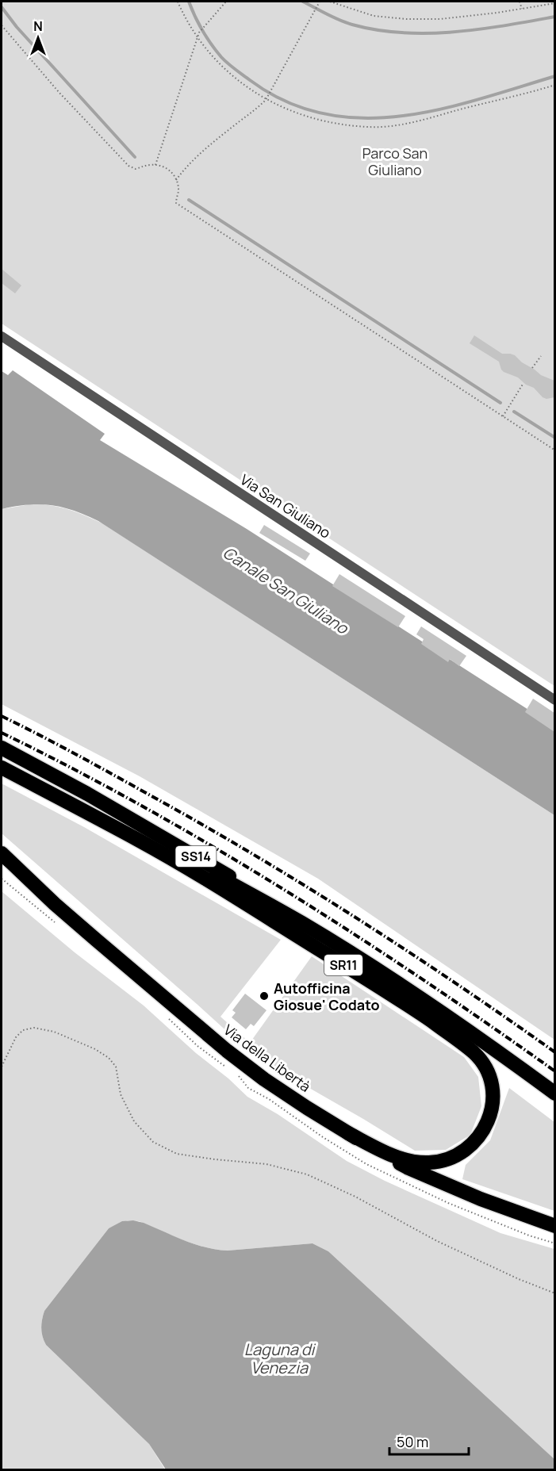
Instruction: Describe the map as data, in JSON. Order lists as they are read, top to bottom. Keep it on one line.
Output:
{"streets":{"highway":["SS14","SR11","Via della Libertà"],"street":["Via San Giuliano"]},"crossings":[["SS14","SR11"],["SR11","Via della Libertà"]],"water":["Canale San Giuliano","Laguna di Venezia"],"parks":["Parco San Giuliano"],"places":["Autofficina Giosue' Codato"],"scale_bar":"50 m","north":"top"}
